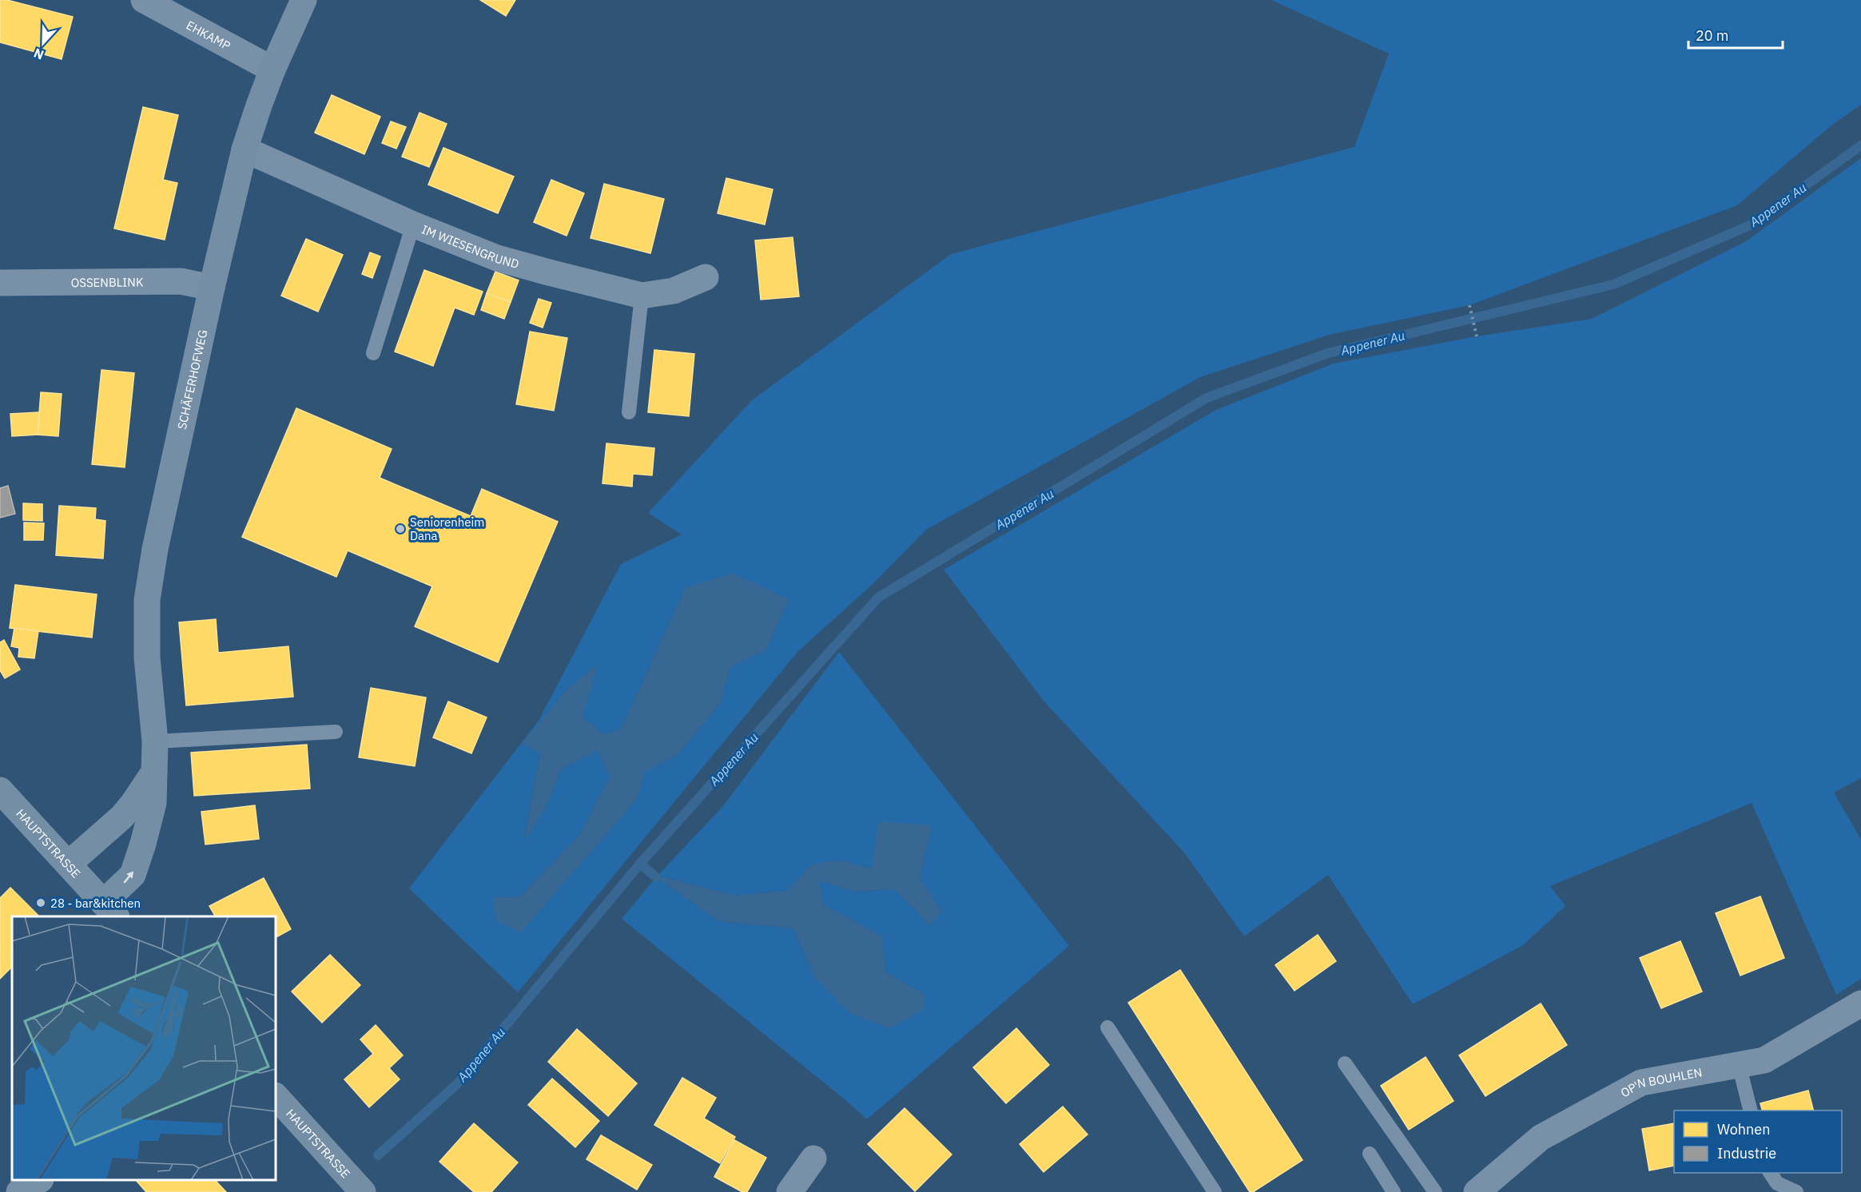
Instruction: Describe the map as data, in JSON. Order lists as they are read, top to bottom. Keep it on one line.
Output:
{"streets":{"street":["EHKAMP","IM WIESENGRUND","OSSENBLINK","SCHÄFERHOFWEG","HAUPTSTRASSE","OP'N BOUHLEN"]},"crossings":[["EHKAMP","SCHÄFERHOFWEG"],["IM WIESENGRUND","SCHÄFERHOFWEG"],["OSSENBLINK","SCHÄFERHOFWEG"],["SCHÄFERHOFWEG","HAUPTSTRASSE"]],"water":["Appener Au"],"places":["Seniorenheim Dana","28 - bar&kitchen"],"legend":["Wohnen","Industrie"],"scale_bar":"20 m","north":"bottom"}
